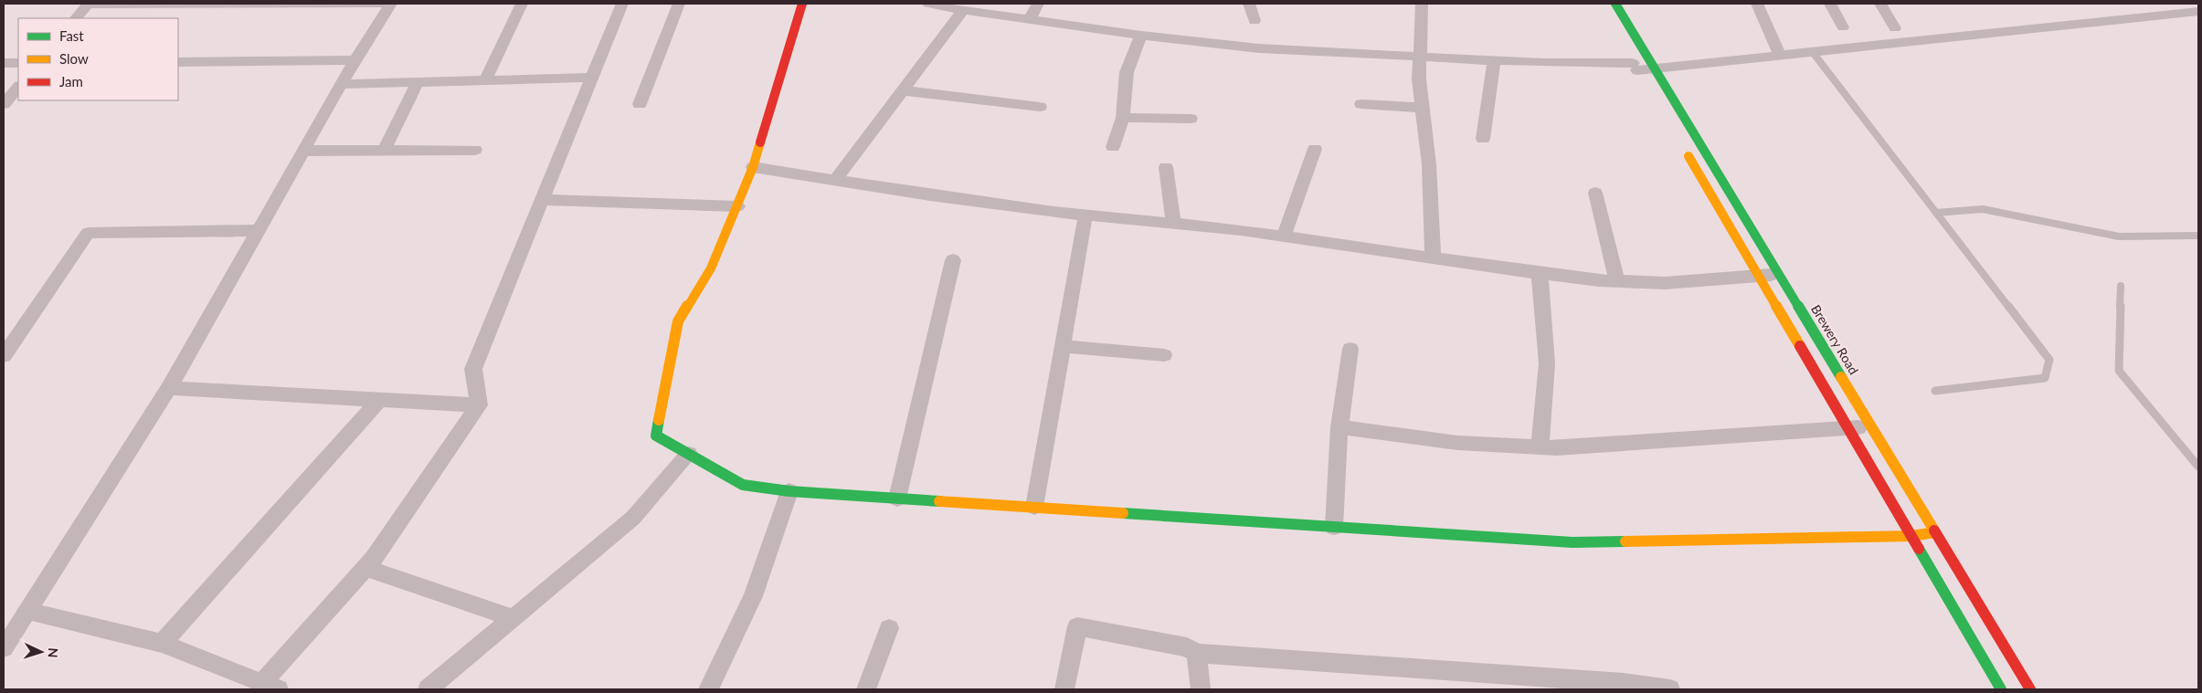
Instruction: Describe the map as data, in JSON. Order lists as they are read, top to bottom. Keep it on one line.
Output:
{"streets":{"street":["Brewery Road"]},"legend":["Fast","Slow","Jam"],"north":"right"}
